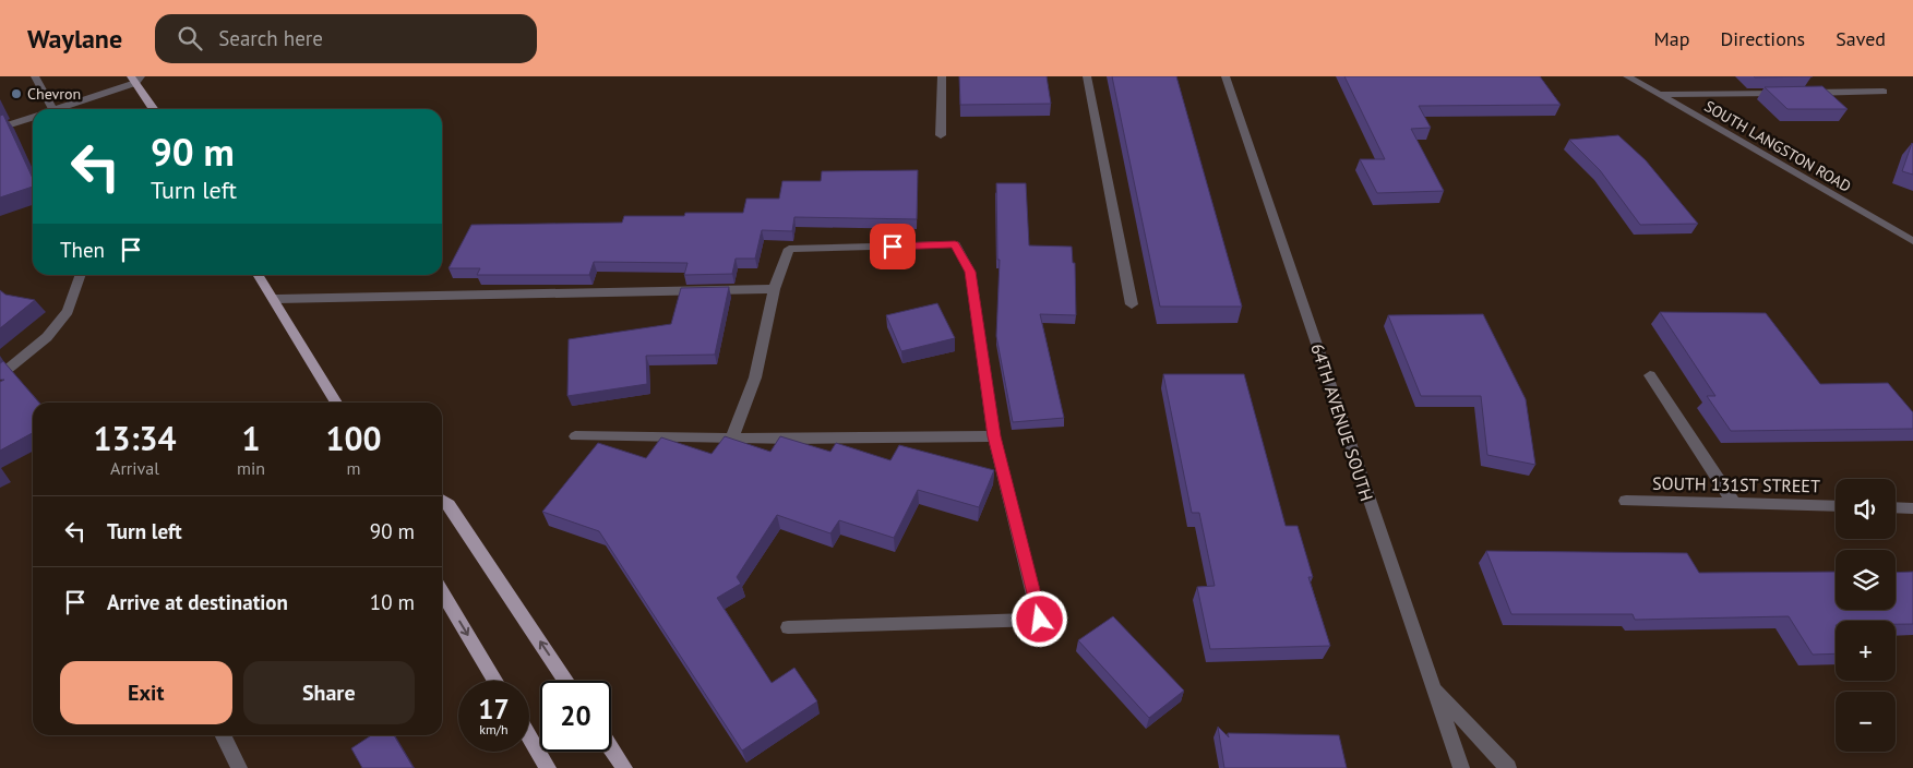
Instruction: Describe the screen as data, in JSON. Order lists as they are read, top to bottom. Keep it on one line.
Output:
{"streets":{"street":["SOUTH LANGSTON ROAD","64TH AVENUE SOUTH","SOUTH 131ST STREET"]},"places":["Chevron"],"page":{"header":"Waylane","search":"Search here","nav":["Map","Directions","Saved"],"turn":["90 m","Turn left"],"then":"Then","eta":["13:34","Arrival","1","min","100","m"],"map_buttons":["+","−"],"list":[{"name":"Turn left","value":"90 m"},{"name":"Arrive at destination","value":"10 m"}],"buttons":["Exit","Share"],"speed":"17 km/h","limit":"20"}}
